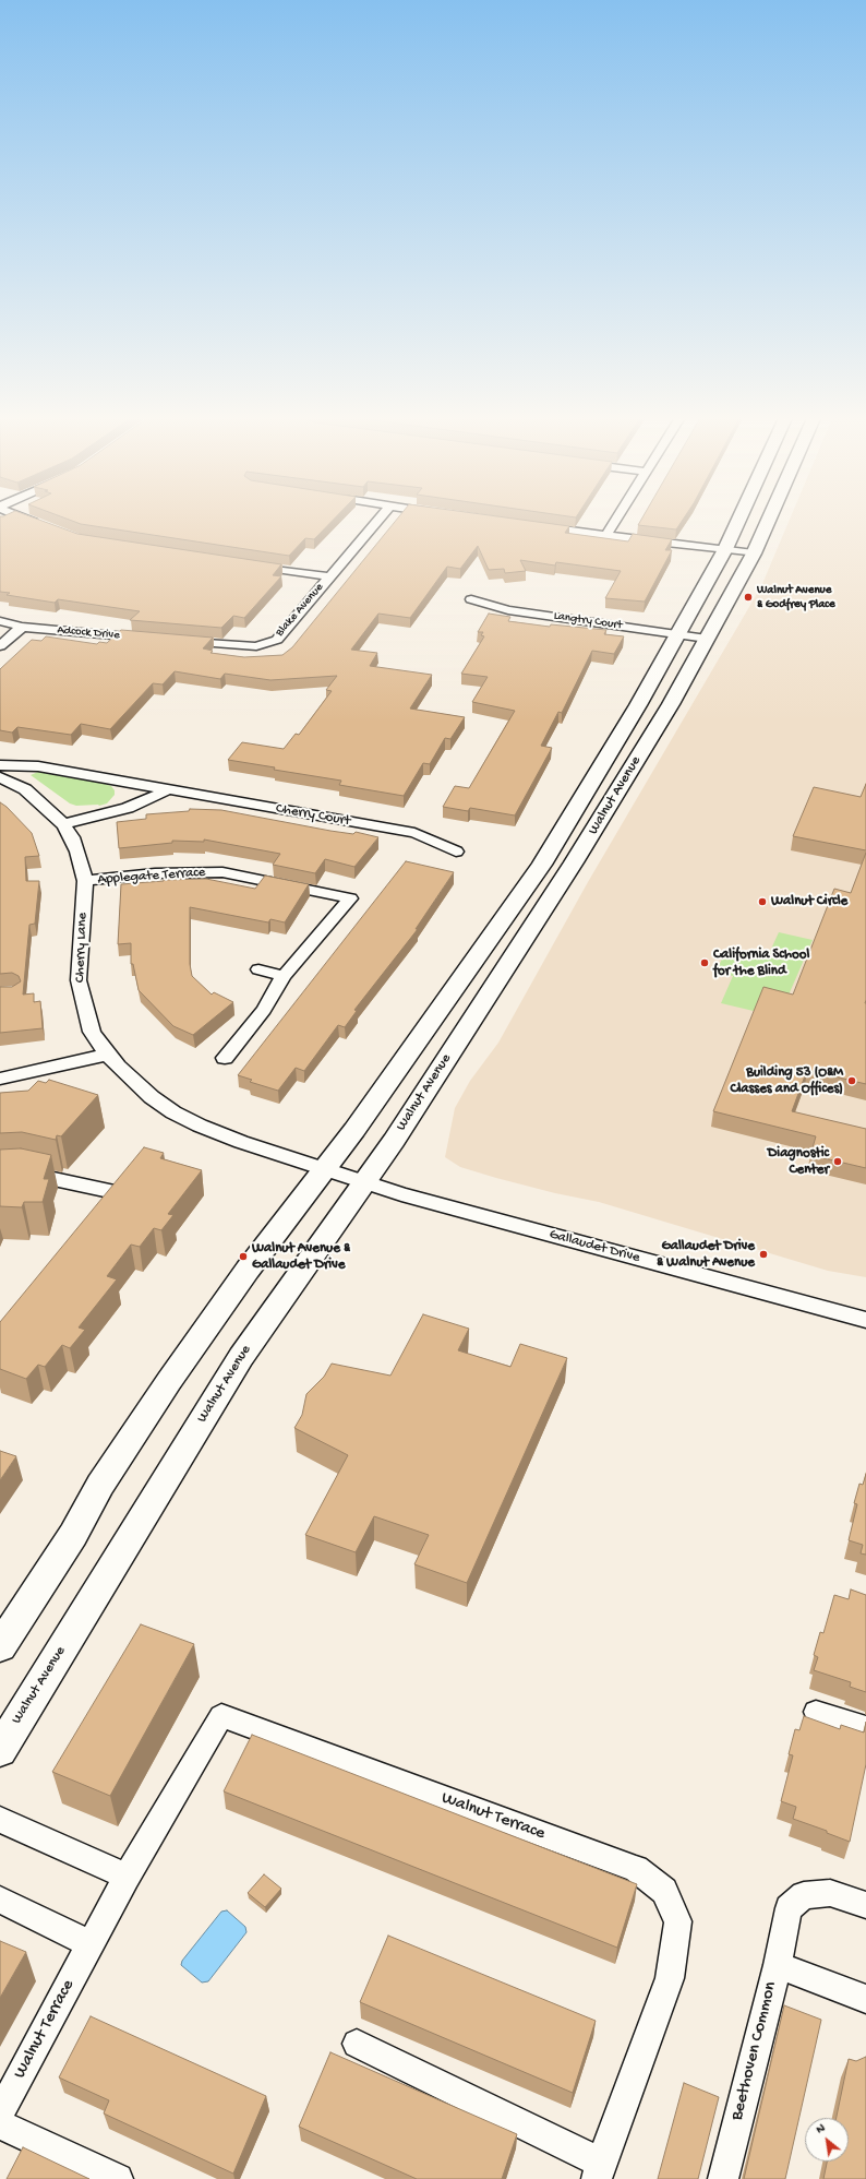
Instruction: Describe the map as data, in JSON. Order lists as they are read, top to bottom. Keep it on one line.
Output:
{"streets":{"main road":["Walnut Avenue"],"street":["Blake Avenue","Langtry Court","Adcock Drive","Cherry Court","Applegate Terrace","Cherry Lane","Gallaudet Drive","Walnut Terrace","Beethoven Common"]},"crossings":[["Langtry Court","Walnut Avenue"],["Walnut Avenue","Cherry Lane"],["Walnut Avenue","Gallaudet Drive"],["Applegate Terrace","Cherry Lane"],["Cherry Lane","Gallaudet Drive"]],"places":["Walnut Avenue & Godfrey Place","Walnut Circle","California School for the Blind","Building 53 (O&M Classes and Offices)","Diagnostic Center","Gallaudet Drive & Walnut Avenue","Walnut Avenue & Gallaudet Drive"],"north":"top left"}
